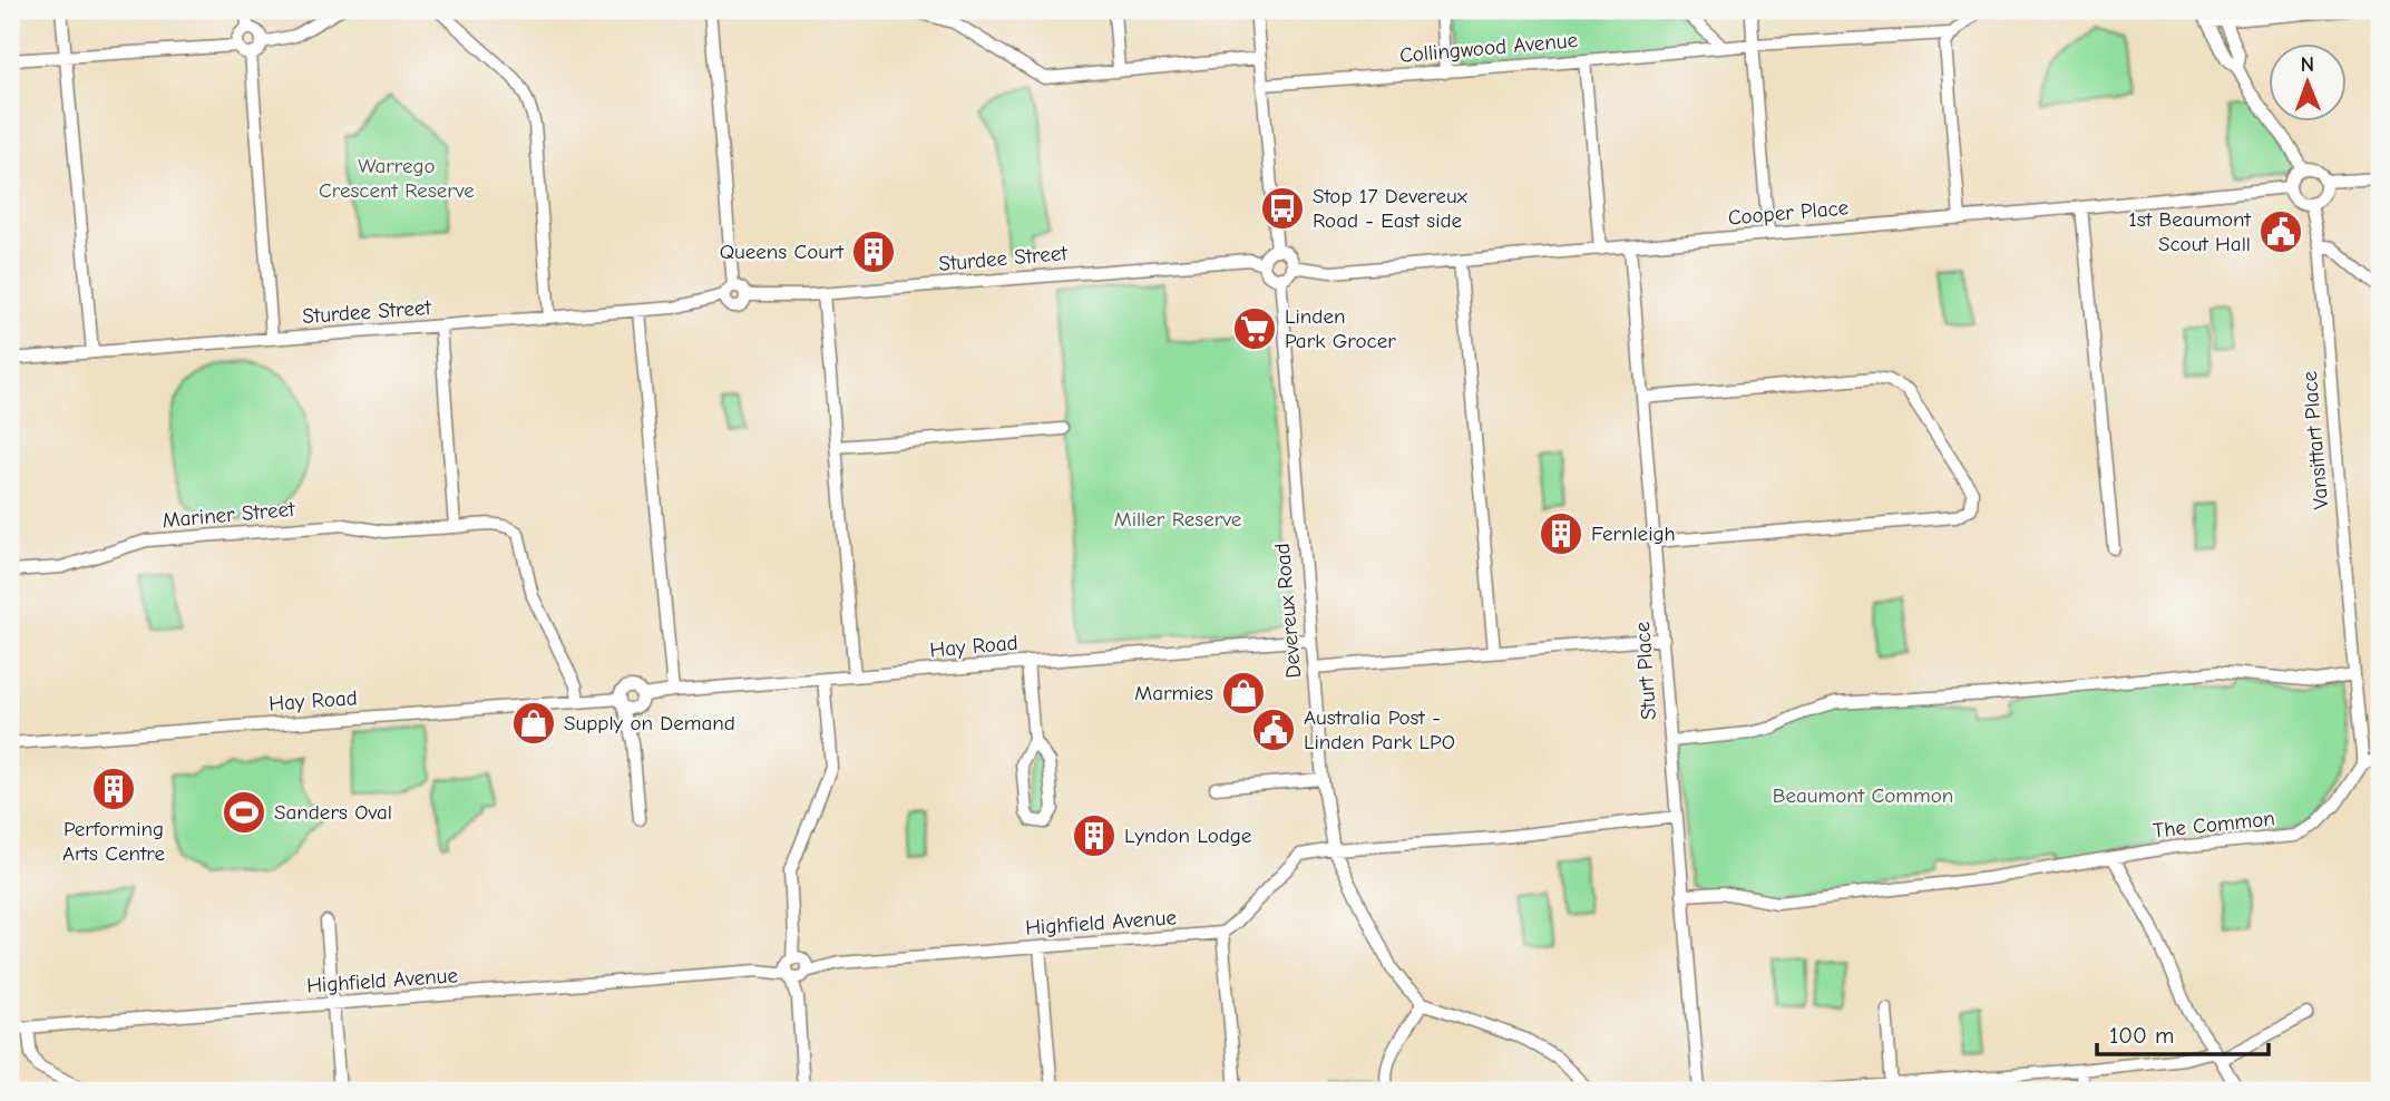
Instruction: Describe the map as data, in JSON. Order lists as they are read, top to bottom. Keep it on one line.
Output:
{"streets":{"street":["Collingwood Avenue","Cooper Place","Sturdee Street","Vansittart Place","Mariner Street","Devereux Road","Hay Road","Sturt Place","The Common","Highfield Avenue"]},"crossings":[["Cooper Place","Sturdee Street"],["Cooper Place","Vansittart Place"],["Cooper Place","Devereux Road"],["Cooper Place","Sturt Place"],["Sturdee Street","Devereux Road"],["Mariner Street","Hay Road"],["Devereux Road","Hay Road"],["Sturt Place","The Common"]],"parks":["Warrego Crescent Reserve","Miller Reserve","Beaumont Common"],"places":{"bus stop":["Stop 17 Devereux Road - East side"],"public building":["1st Beaumont Scout Hall","Australia Post - Linden Park LPO"],"building":["Queens Court","Fernleigh","Performing Arts Centre","Lyndon Lodge"],"supermarket":["Linden Park Grocer"],"shop":["Marmies","Supply on Demand"],"sports":["Sanders Oval"]},"scale_bar":"100 m","north":"top"}
